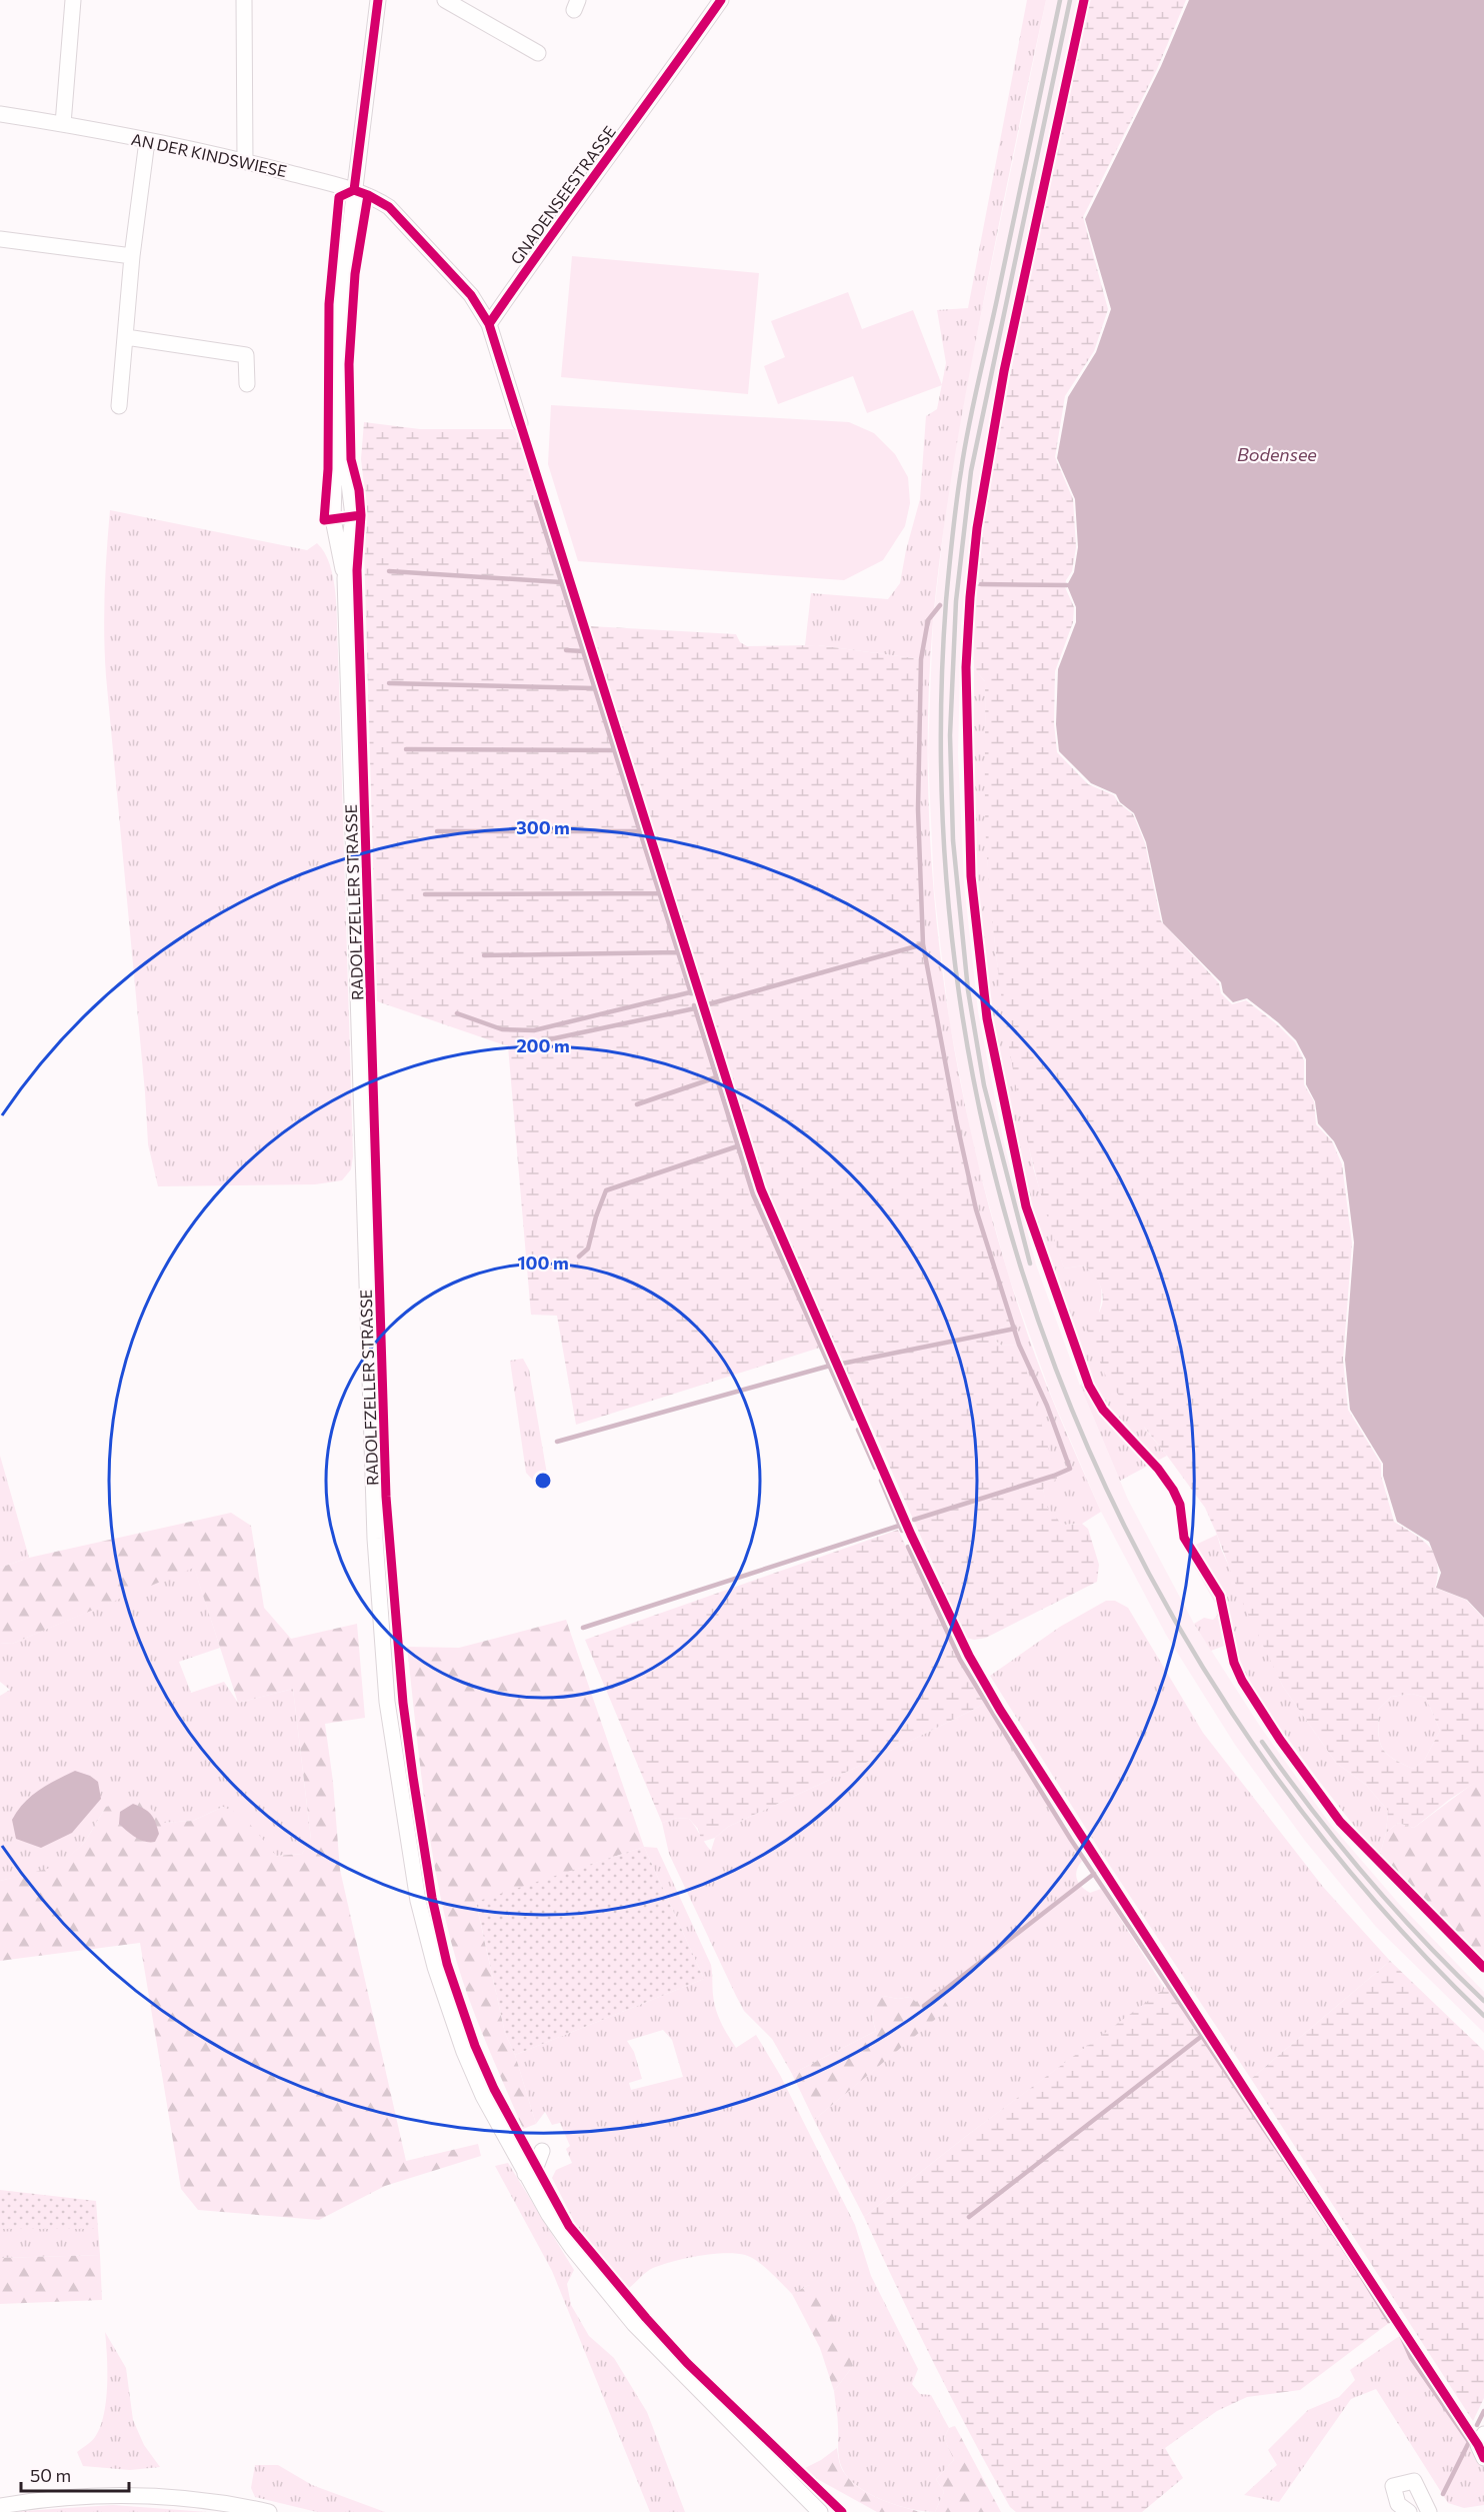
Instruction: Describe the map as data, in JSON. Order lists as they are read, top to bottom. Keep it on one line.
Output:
{"streets":{"street":["AN DER KINDSWIESE","GNADENSEESTRASSE","RADOLFZELLER STRASSE"]},"crossings":[["AN DER KINDSWIESE","RADOLFZELLER STRASSE"]],"water":["Bodensee"],"scale_bar":"50 m","rings":["300 m","200 m","100 m"]}
